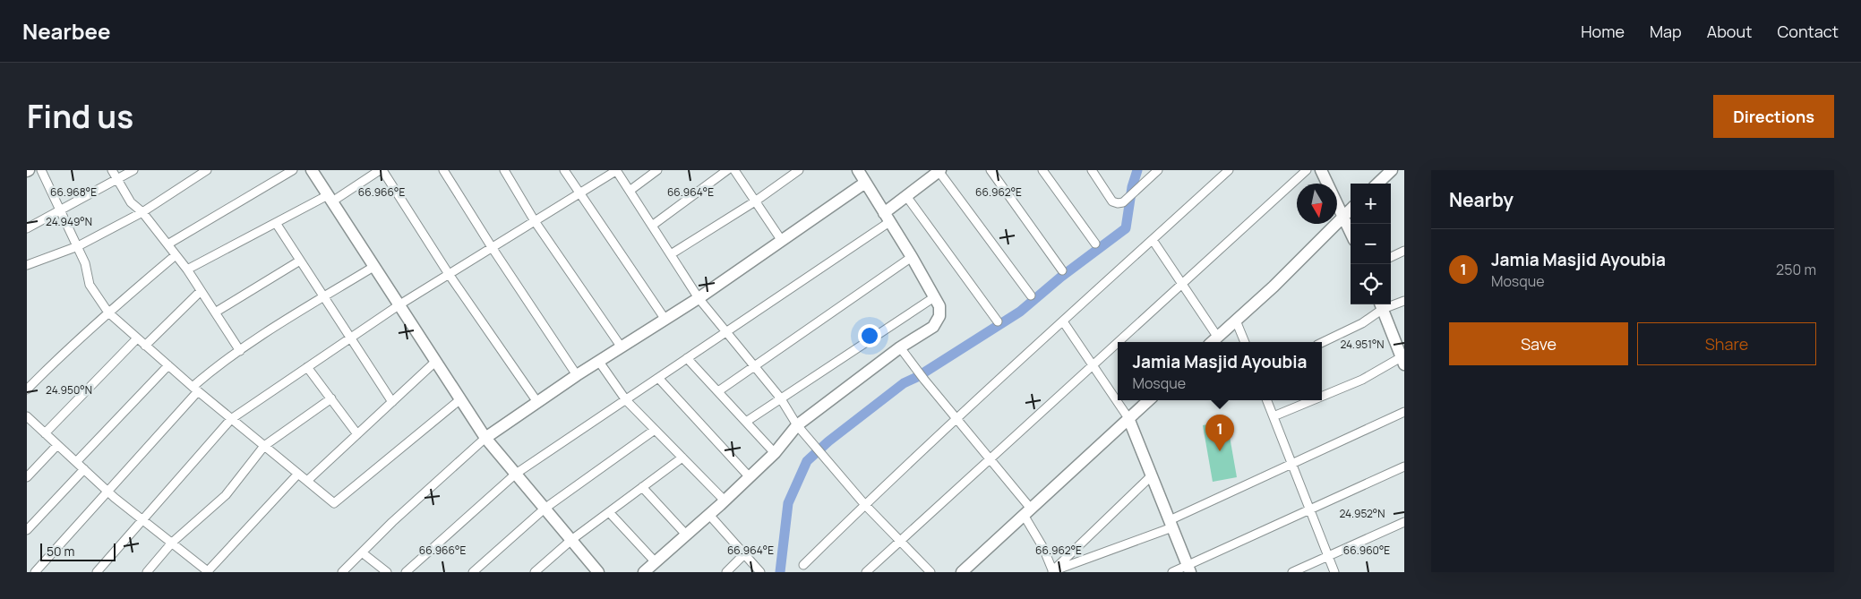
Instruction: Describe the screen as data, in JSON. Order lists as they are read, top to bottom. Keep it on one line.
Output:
{"scale_bar":"50 m","north":"bottom","page":{"header":"Nearbee","nav":["Home","Map","About","Contact"],"title":"Find us","buttons":["Directions",["Save","Share"]],"heading":"Nearby","map_buttons":["+","−"],"list":[{"mark":"1","name":"Jamia Masjid Ayoubia","note":"Mosque","value":"250 m"}],"popup":["Jamia Masjid Ayoubia","Mosque"],"pins":"1","scale":"50 m"},"coordinates":["66.968°E","66.966°E","66.964°E","66.962°E","24.949°N","24.951°N","24.950°N","24.952°N","66.960°E"]}
